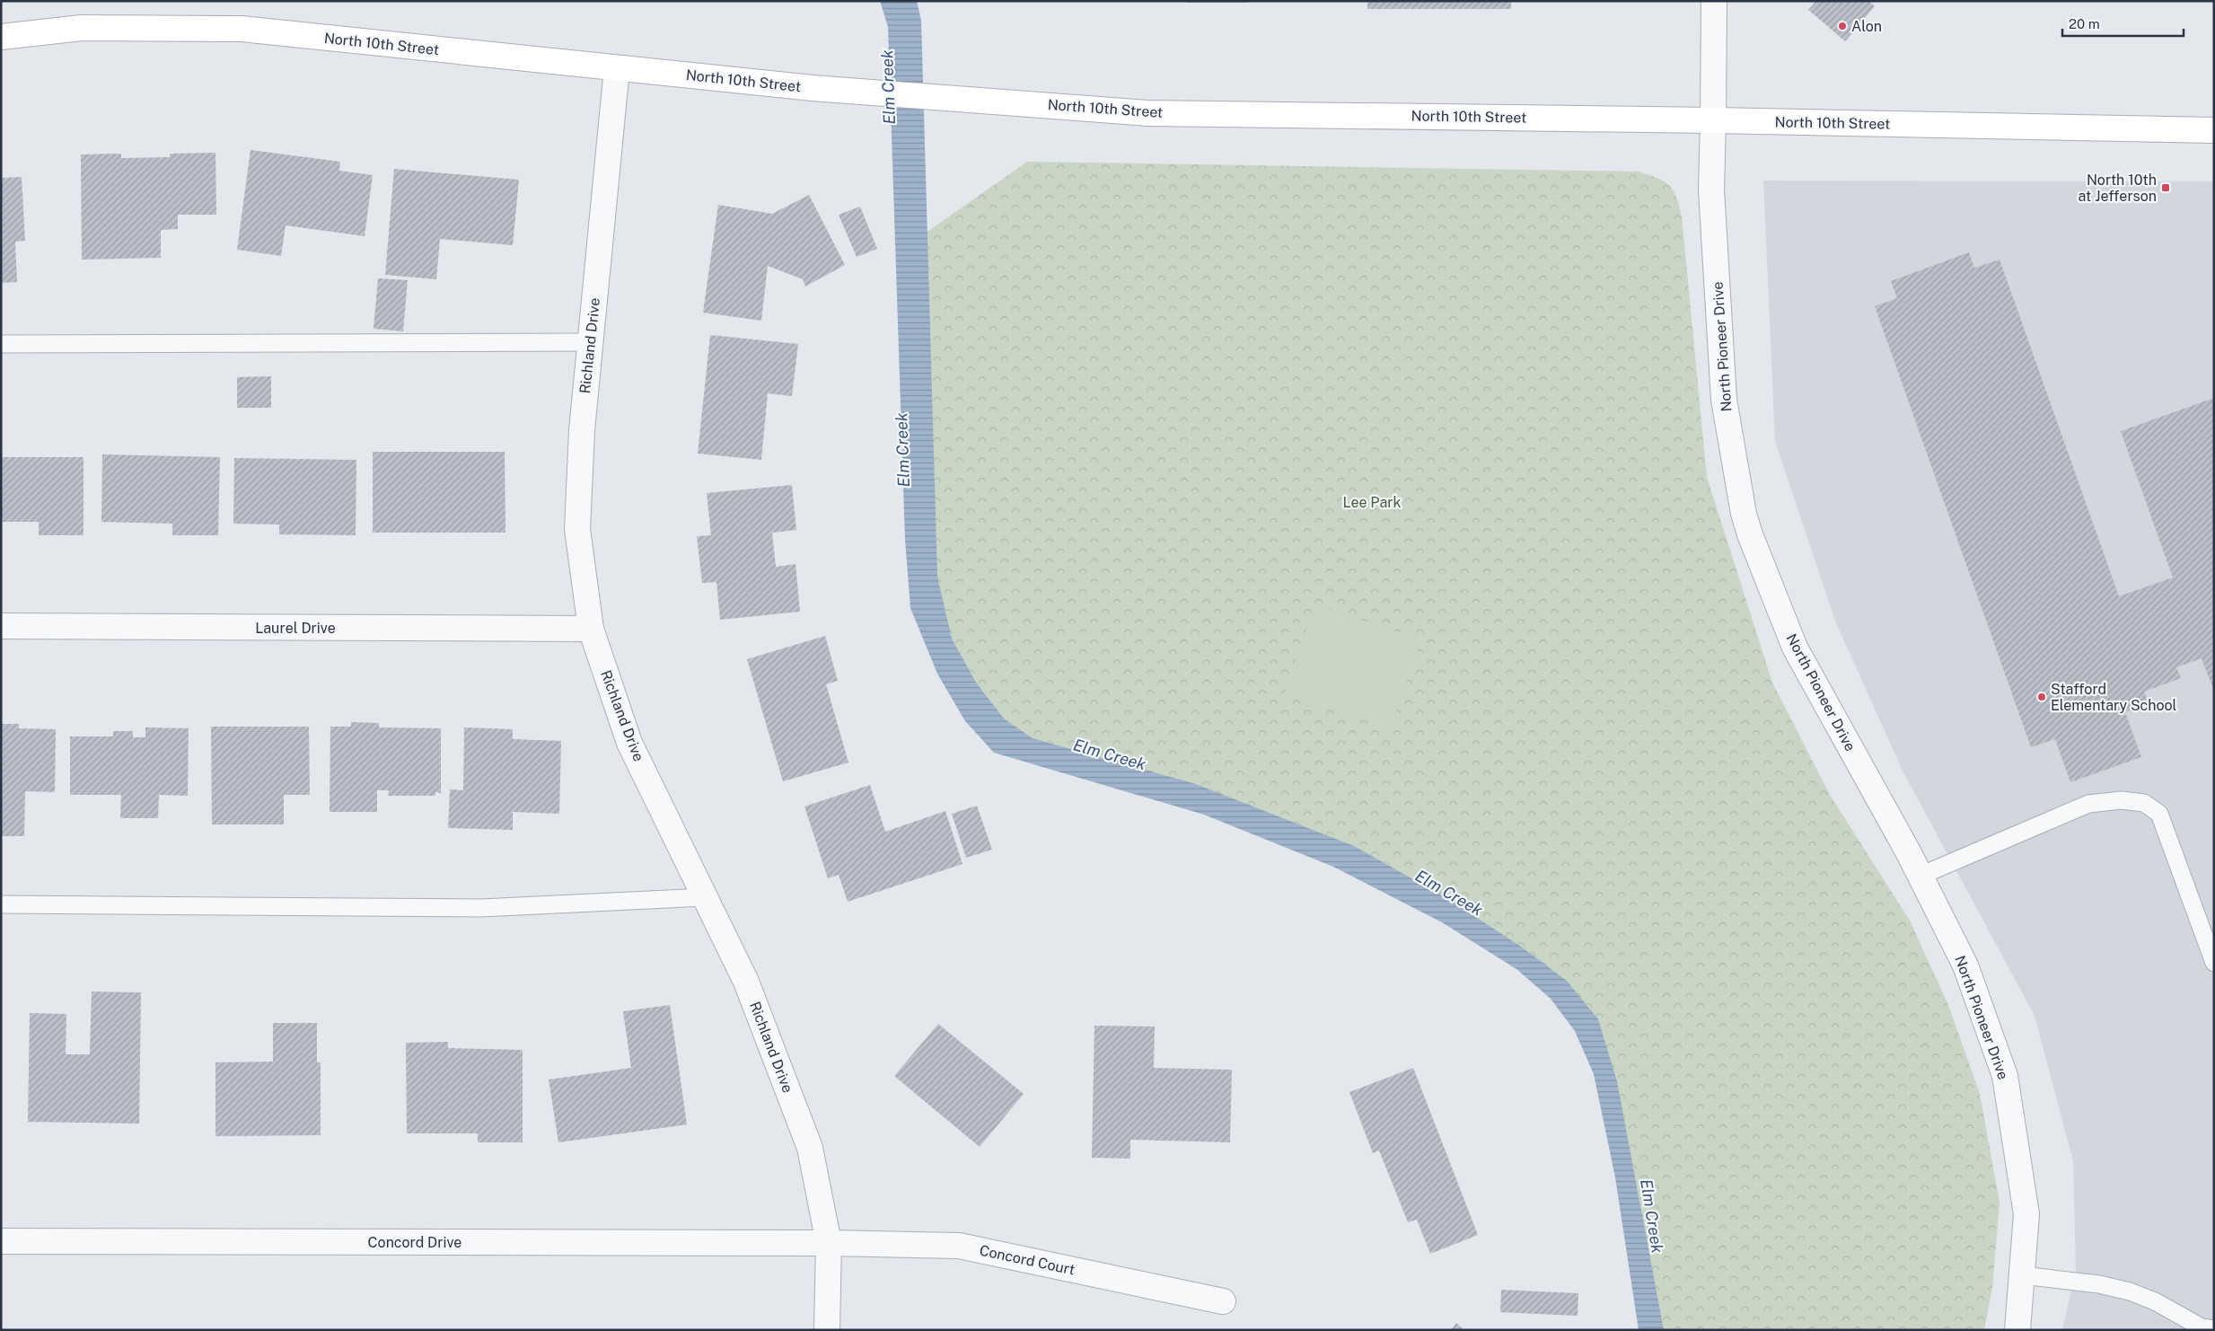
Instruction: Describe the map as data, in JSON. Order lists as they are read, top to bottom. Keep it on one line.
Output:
{"streets":{"main road":["North 10th Street"],"street":["Richland Drive","North Pioneer Drive","Laurel Drive","Concord Drive","Concord Court"]},"crossings":[["North 10th Street","Richland Drive"],["North 10th Street","North Pioneer Drive"],["Richland Drive","Laurel Drive"],["Richland Drive","Concord Drive"],["Richland Drive","Concord Court"],["Concord Drive","Concord Court"]],"water":["Elm Creek"],"parks":["Lee Park"],"places":{"other":["Alon","Stafford Elementary School"],"transit":["North 10th at Jefferson"]},"scale_bar":"20 m"}
